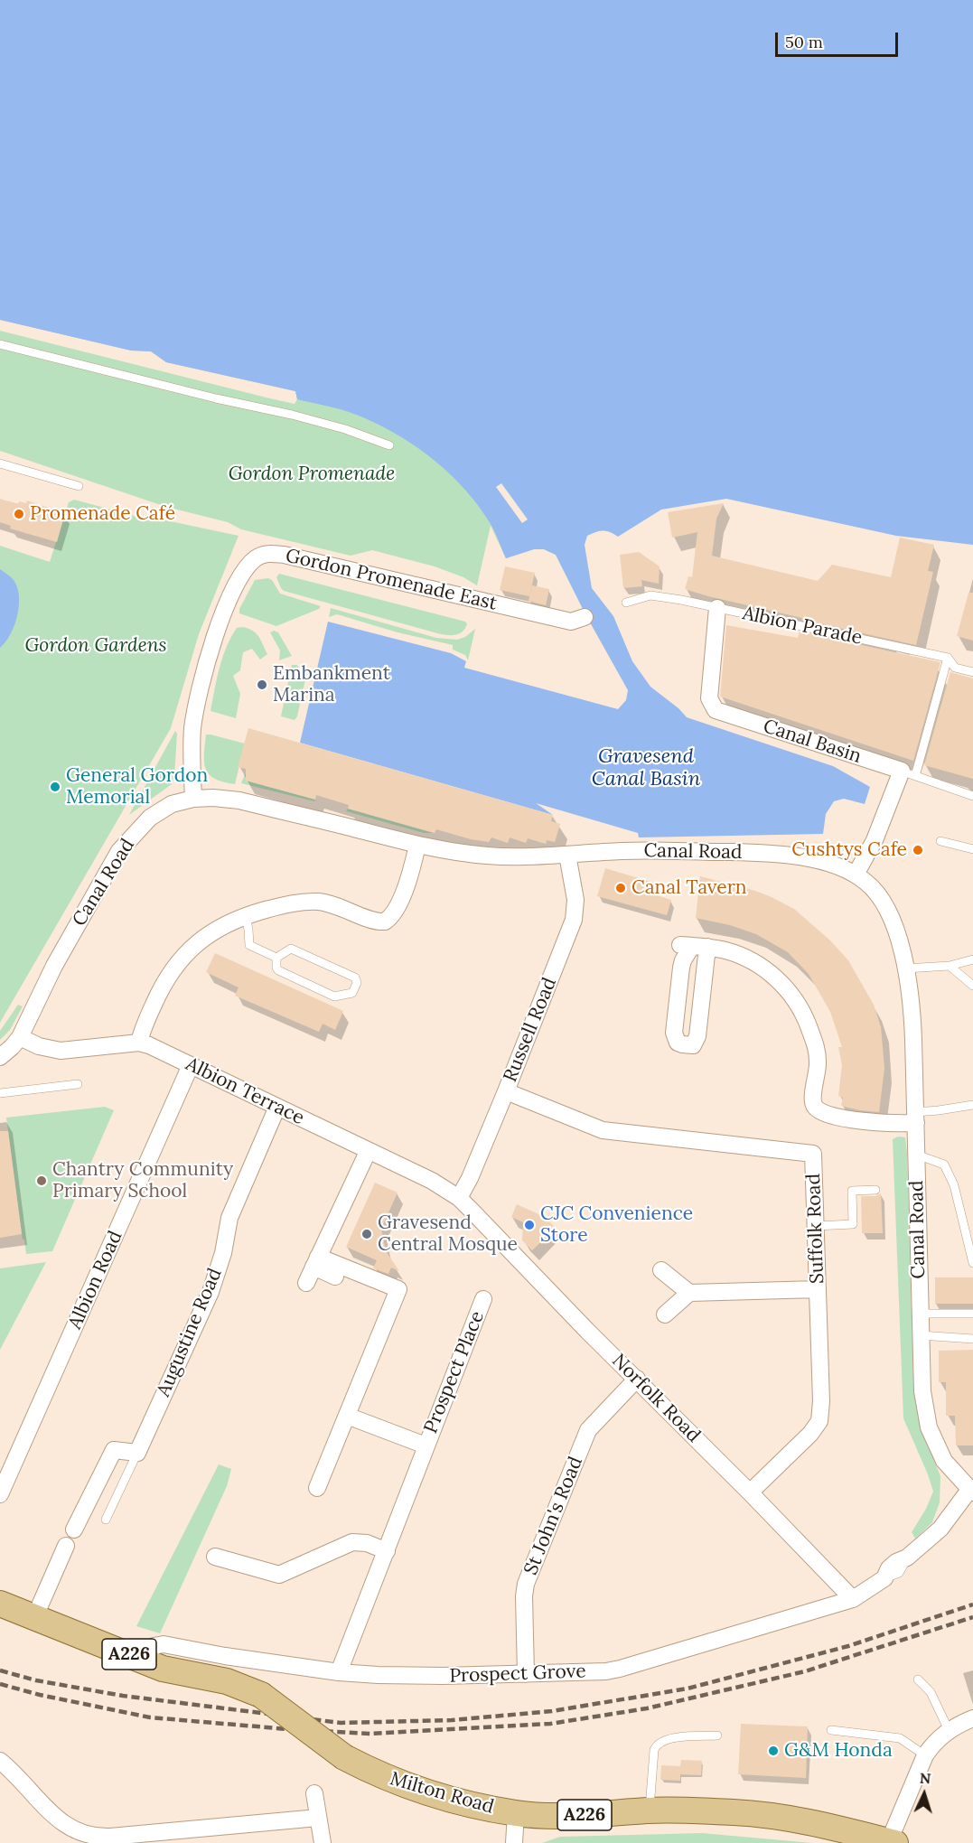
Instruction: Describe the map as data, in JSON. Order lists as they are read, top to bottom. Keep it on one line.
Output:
{"streets":{"main road":["A226","Milton Road"],"street":["Gordon Promenade East","Canal Basin","Canal Road","Russell Road","Albion Terrace","Suffolk Road","Albion Road","Augustine Road","Prospect Place","Norfolk Road","St John's Road","Prospect Grove"],"lane":["Albion Parade"]},"crossings":[["Gordon Promenade East","Canal Road"],["Albion Parade","Canal Basin"],["Canal Road","Russell Road"],["Canal Road","Albion Terrace"],["Canal Road","Prospect Grove"],["Russell Road","Albion Terrace"],["Russell Road","Suffolk Road"],["Russell Road","Norfolk Road"],["Albion Terrace","Albion Road"],["Albion Terrace","Augustine Road"],["Albion Terrace","Norfolk Road"],["Suffolk Road","Norfolk Road"],["Prospect Place","Prospect Grove"],["Norfolk Road","St John's Road"],["Norfolk Road","Prospect Grove"],["St John's Road","Prospect Grove"],["Prospect Grove","Milton Road"]],"water":["Gravesend Canal Basin"],"parks":["Gordon Promenade","Gordon Gardens"],"places":["Promenade Café","Embankment Marina","General Gordon Memorial","Cushtys Cafe","Canal Tavern","Chantry Community Primary School","CJC Convenience Store","Gravesend Central Mosque","G&M Honda"],"scale_bar":"50 m","north":"top"}
